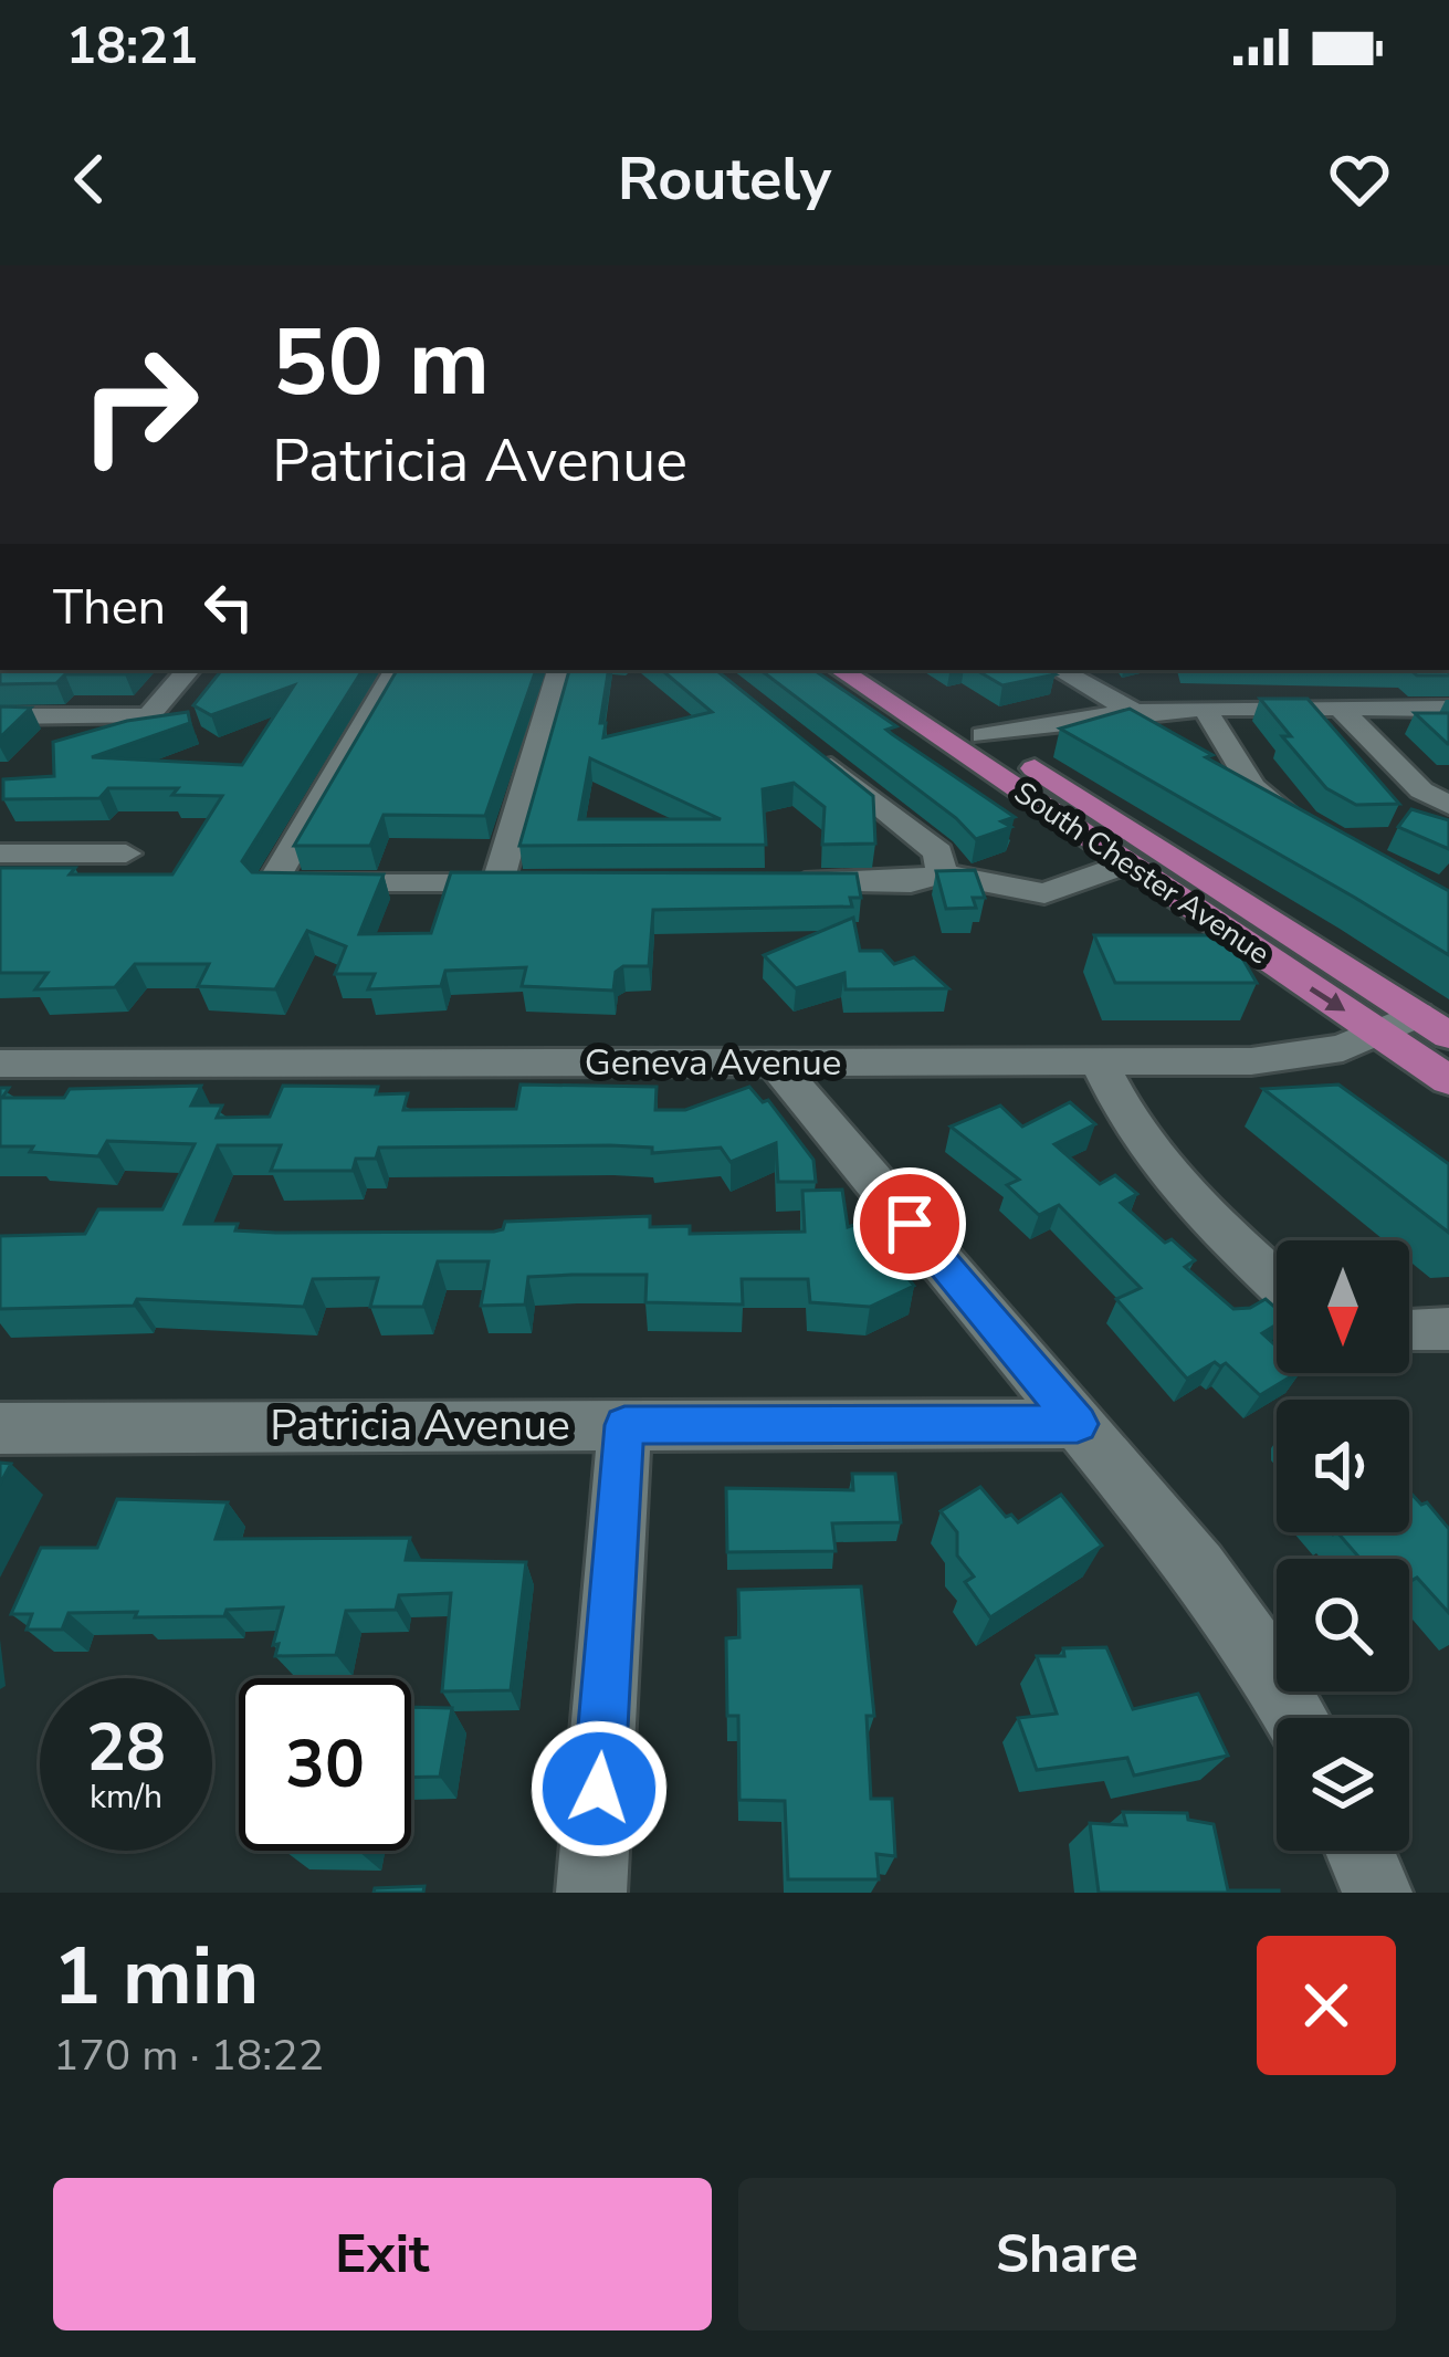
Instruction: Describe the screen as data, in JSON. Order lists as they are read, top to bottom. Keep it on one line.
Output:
{"streets":{"main road":["South Chester Avenue"],"street":["Geneva Avenue","Patricia Avenue"]},"crossings":[["South Chester Avenue","Geneva Avenue"]],"north":"bottom","page":{"status":"18:21","header":"Routely","turn":["50 m","Patricia Avenue"],"then":"Then","speed":"28 km/h","limit":"30","heading":["1 min","170 m · 18:22"],"buttons":["Exit","Share"]}}
